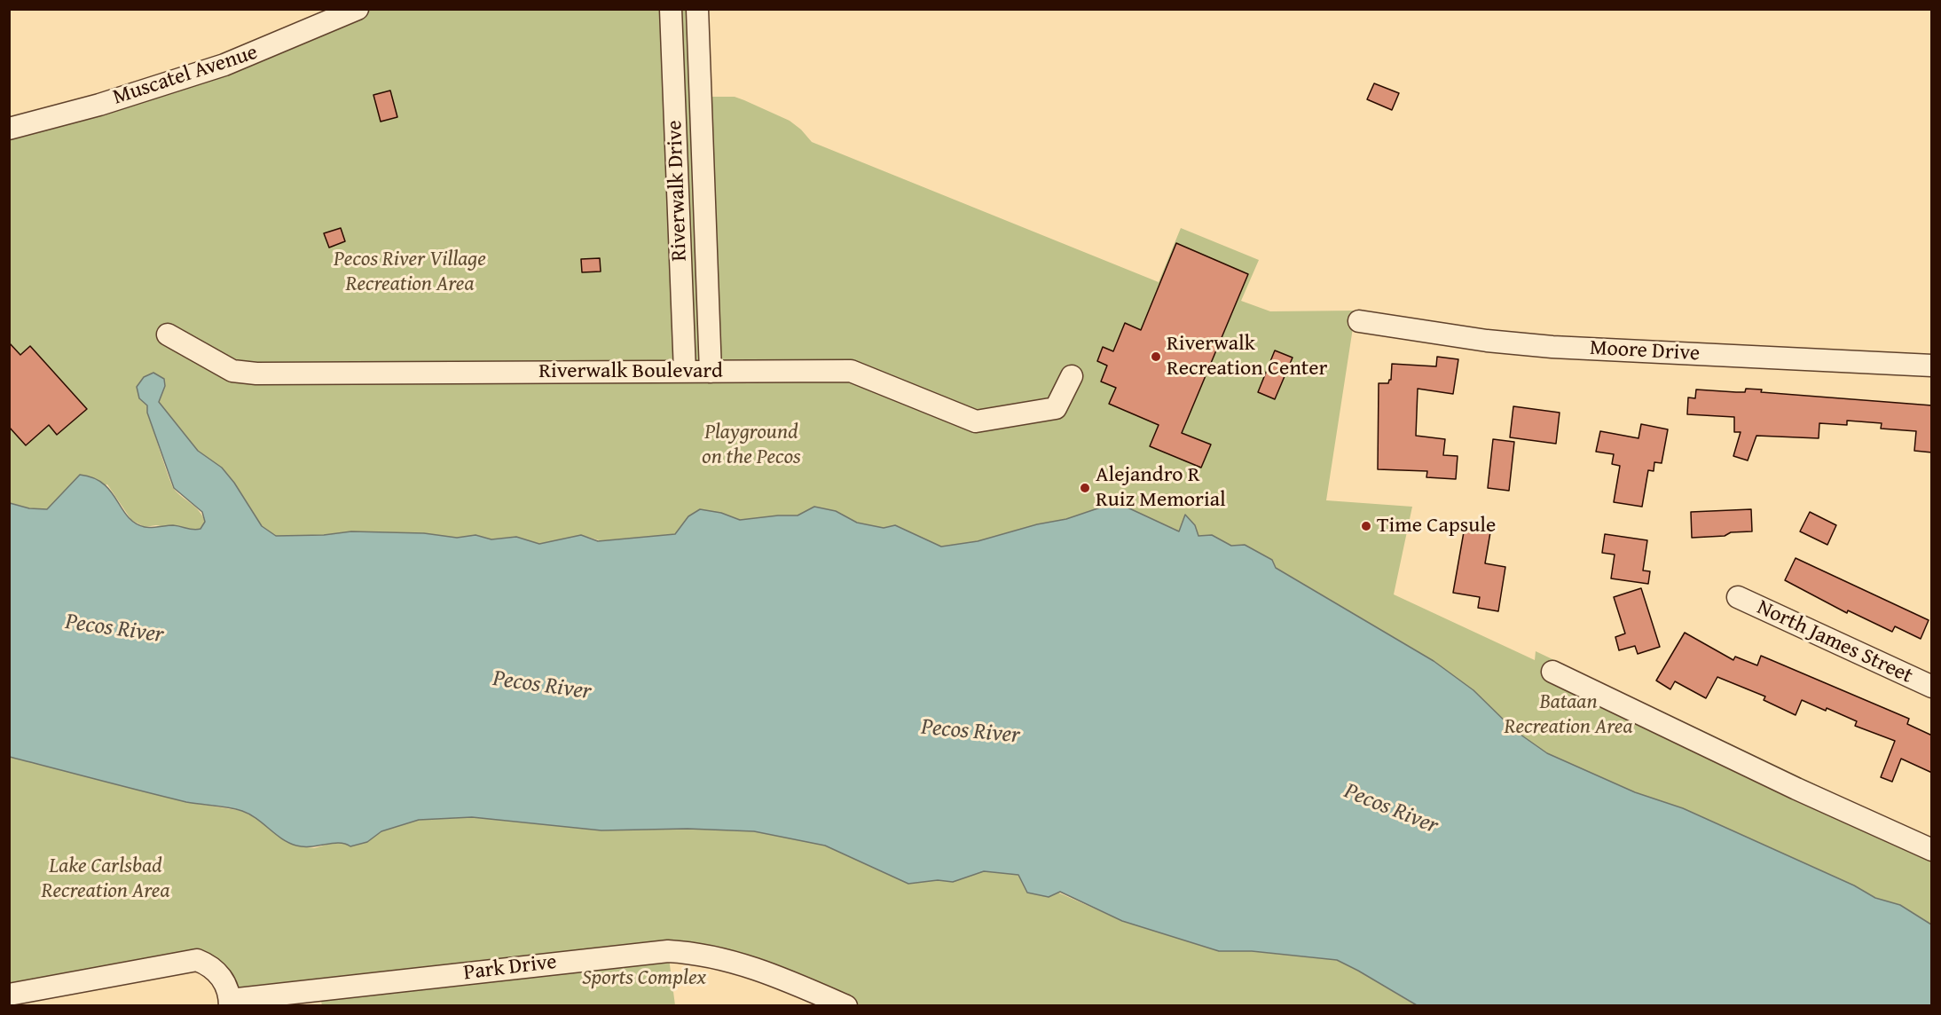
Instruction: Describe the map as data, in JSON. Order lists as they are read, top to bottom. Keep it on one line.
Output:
{"streets":{"street":["Muscatel Avenue","Riverwalk Drive","Moore Drive","Riverwalk Boulevard","North James Street","Park Drive"]},"crossings":[["Riverwalk Drive","Riverwalk Boulevard"]],"water":["Pecos River"],"parks":["Pecos River Village Recreation Area","Playground on the Pecos","Bataan Recreation Area","Lake Carlsbad Recreation Area","Sports Complex"],"places":["Riverwalk Recreation Center","Alejandro R Ruiz Memorial","Time Capsule"]}
